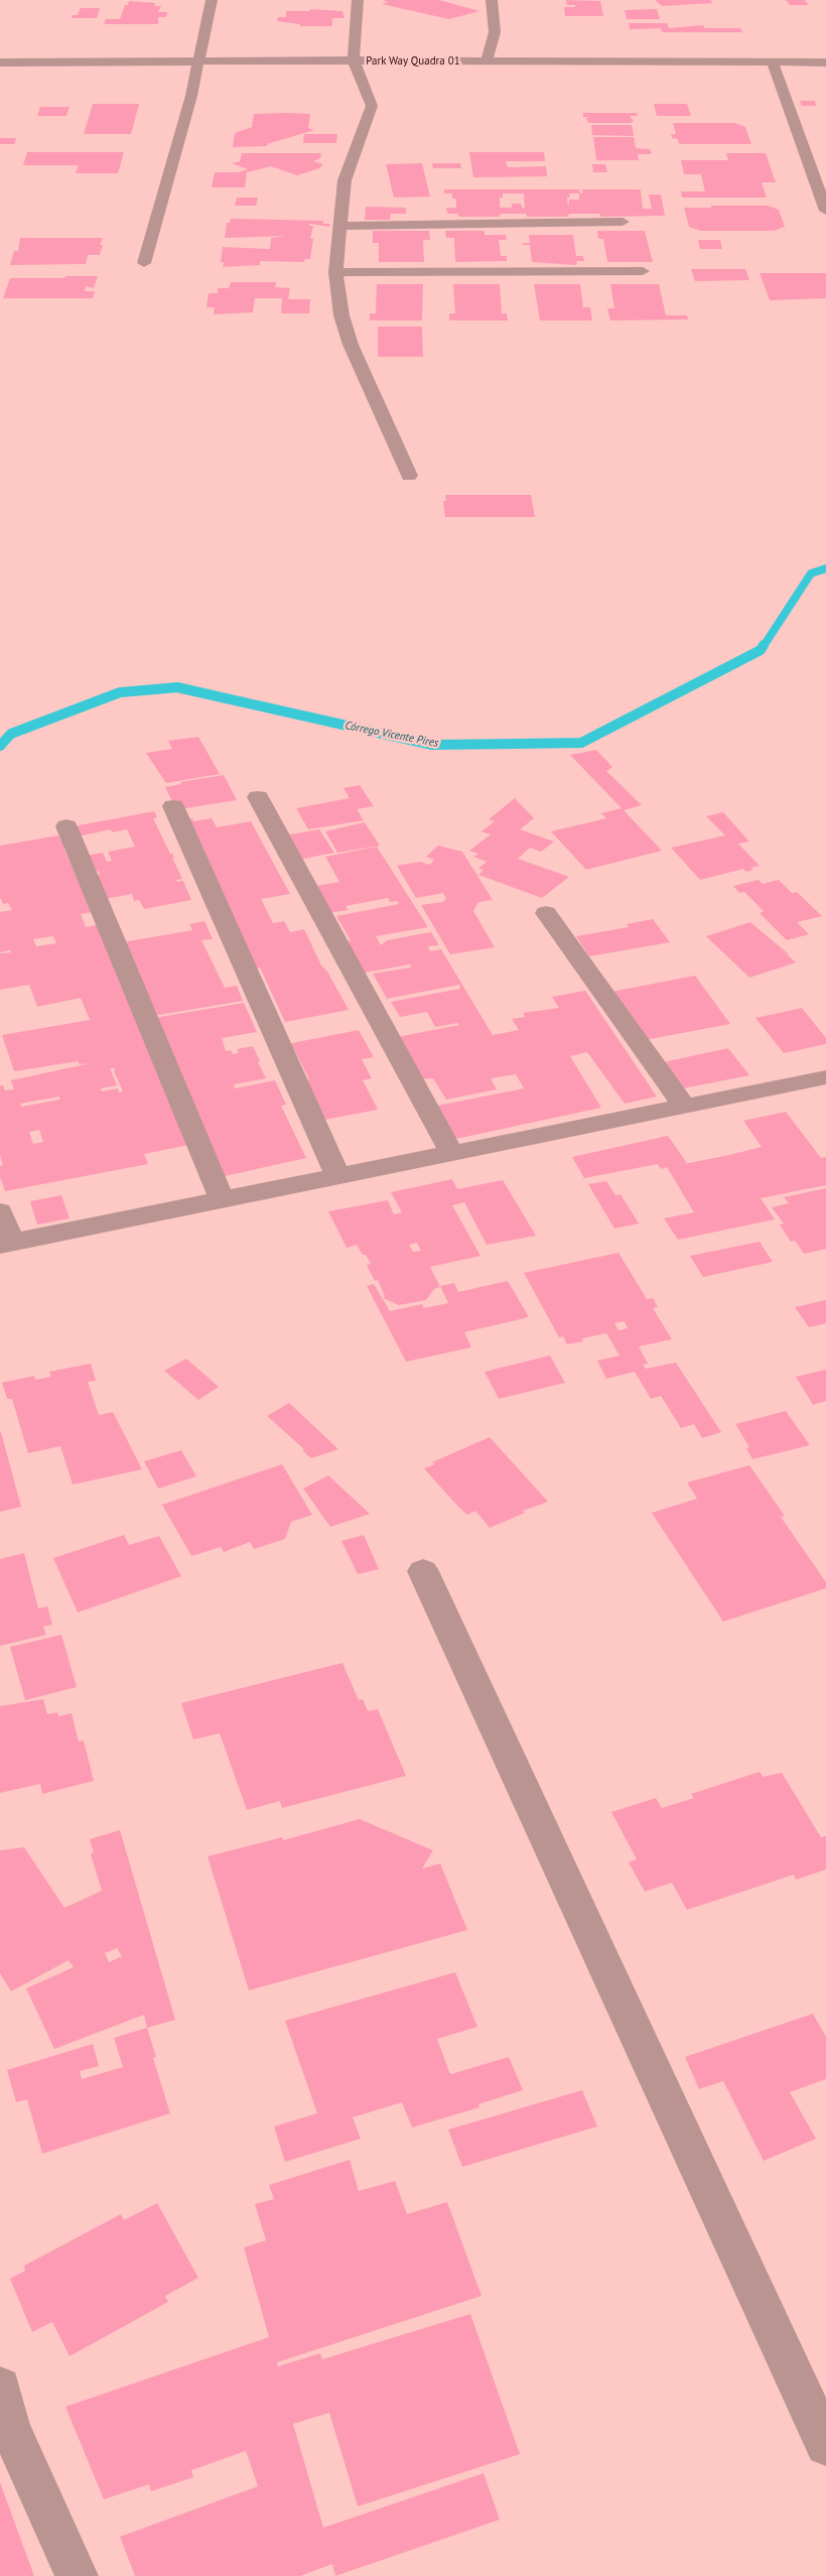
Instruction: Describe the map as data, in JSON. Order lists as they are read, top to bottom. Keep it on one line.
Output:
{"streets":{"street":["Park Way Quadra 01"]},"water":["Córrego Vicente Pires"]}
